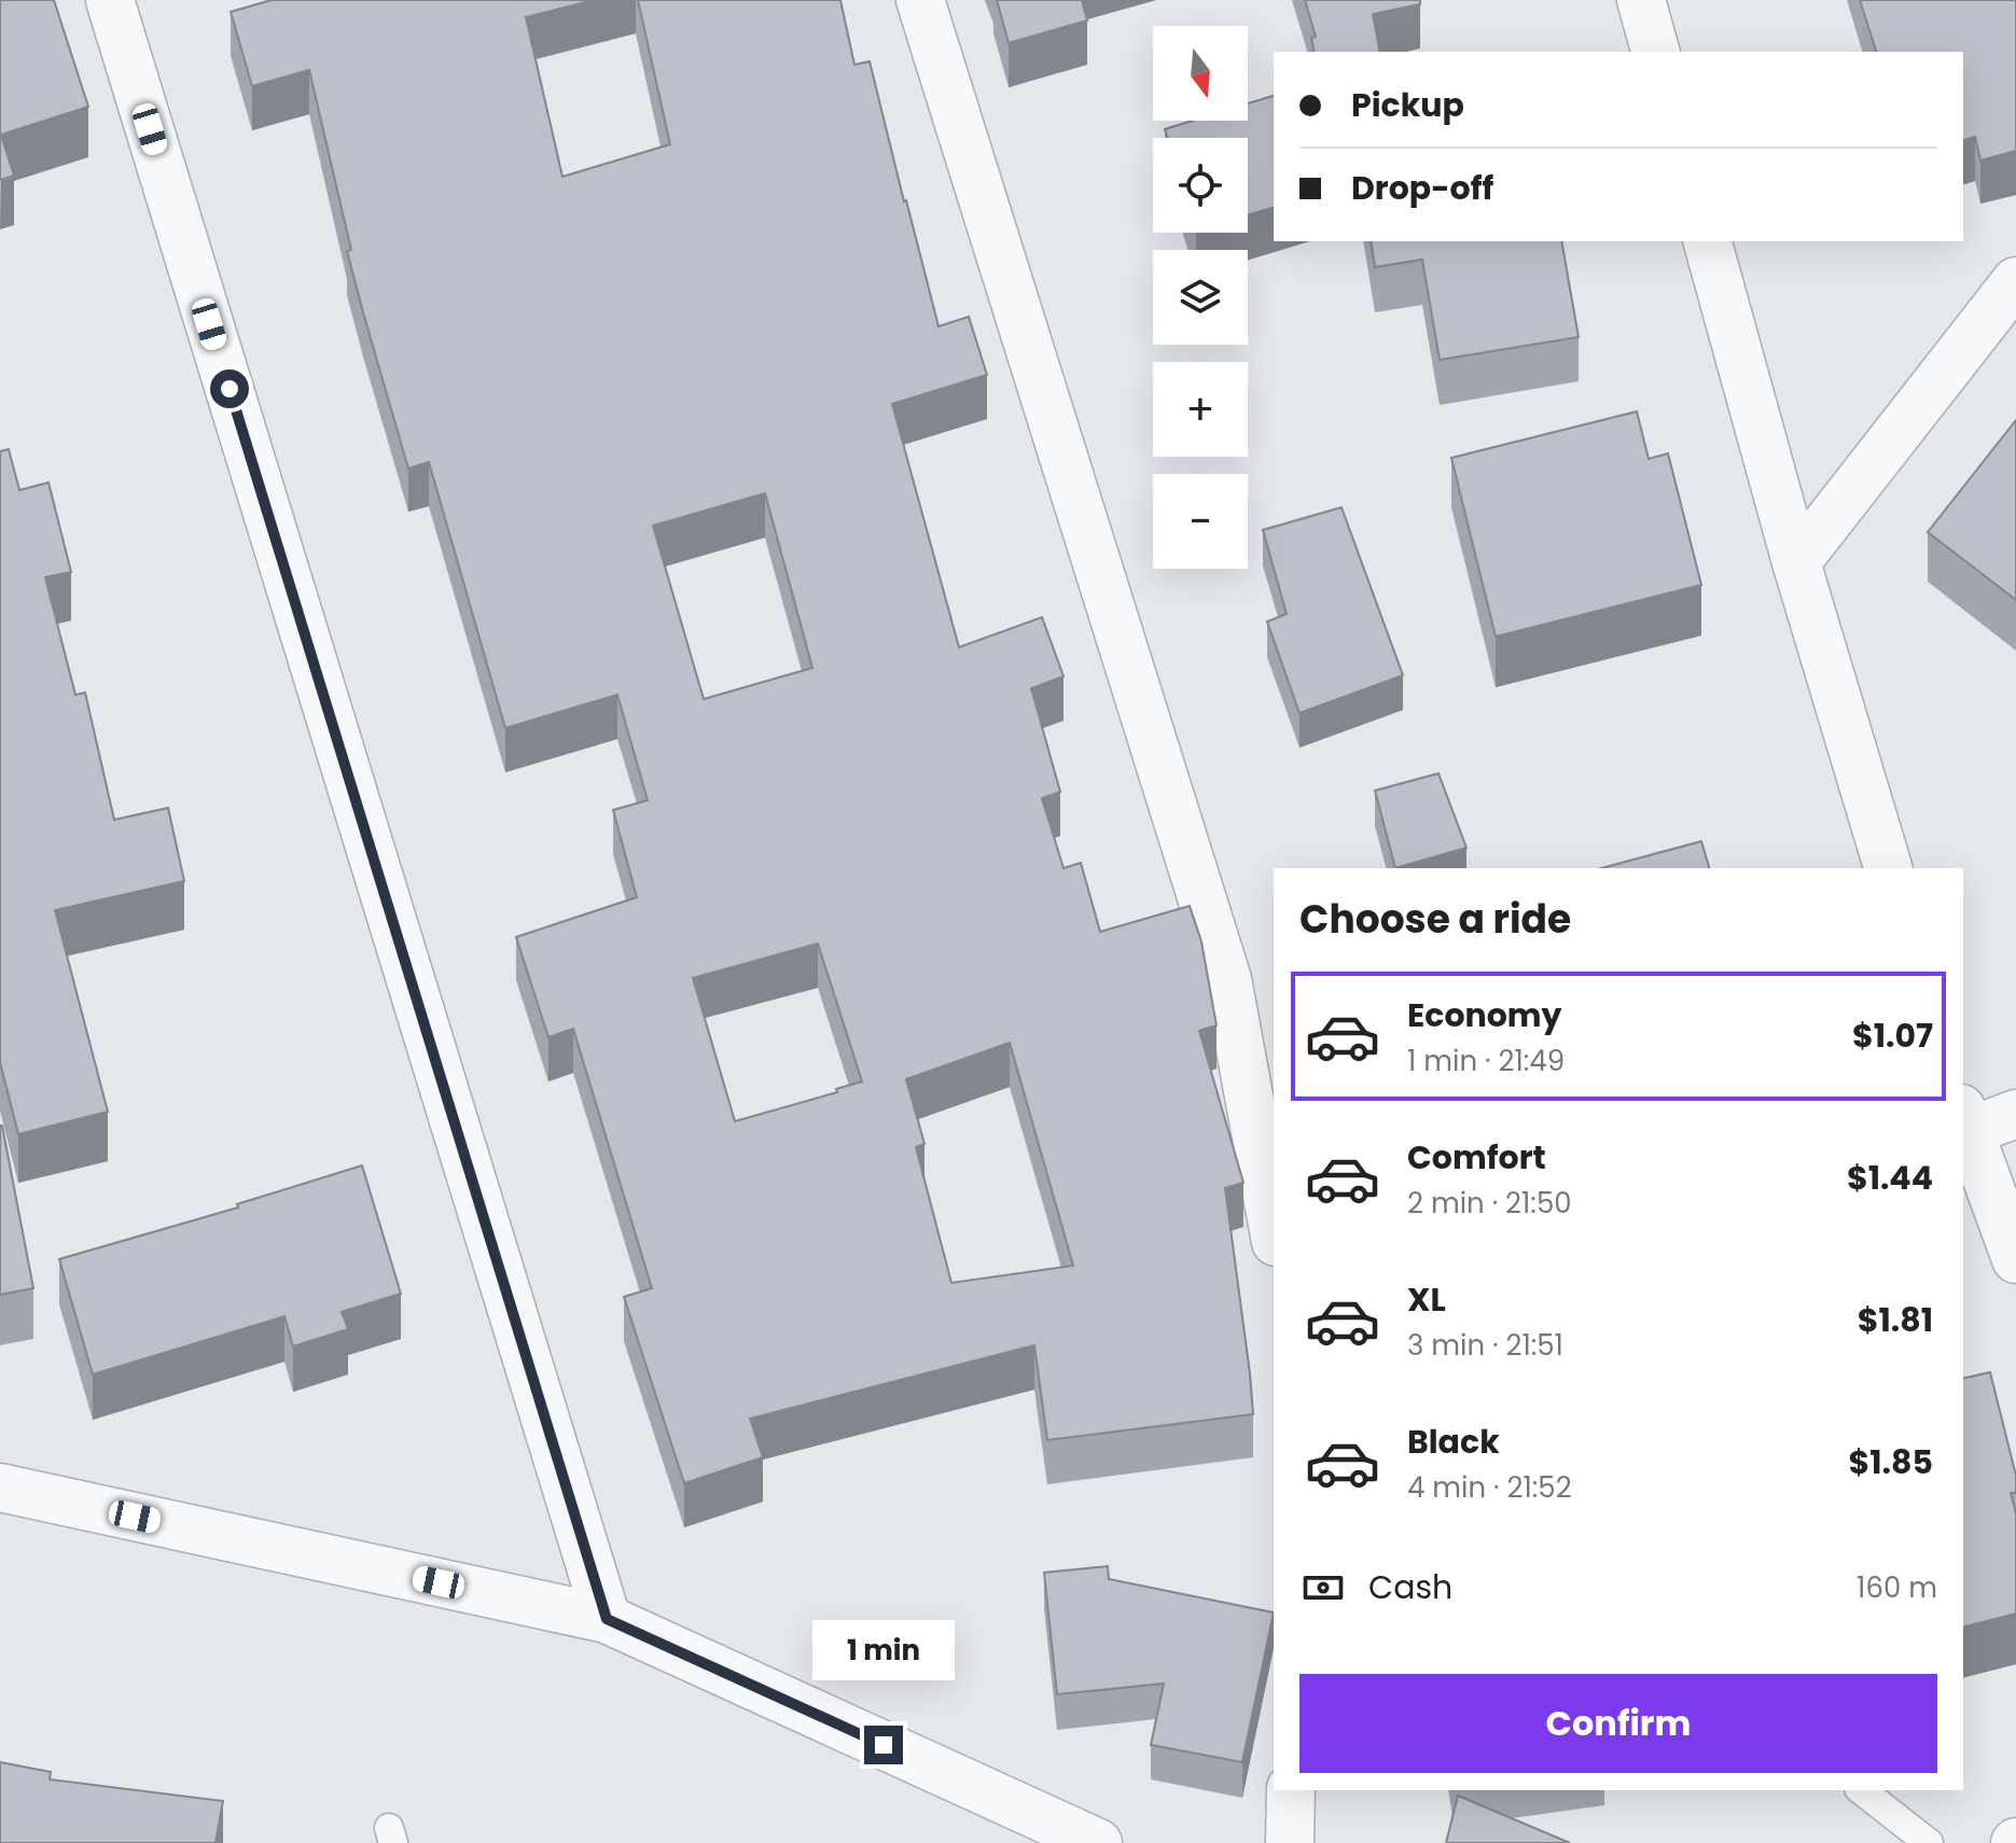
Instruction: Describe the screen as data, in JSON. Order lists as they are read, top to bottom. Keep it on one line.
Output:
{"north":"bottom","page":{"map_buttons":["+","−"],"banner":["Pickup","Drop-off"],"heading":"Choose a ride","list":[{"name":"Economy","note":"1 min · 21:49","value":"$1.07"},{"name":"Comfort","note":"2 min · 21:50","value":"$1.44"},{"name":"XL","note":"3 min · 21:51","value":"$1.81"},{"name":"Black","note":"4 min · 21:52","value":"$1.85"}],"pay":["Cash","160 m"],"bubble":"1 min","buttons":"Confirm"}}
